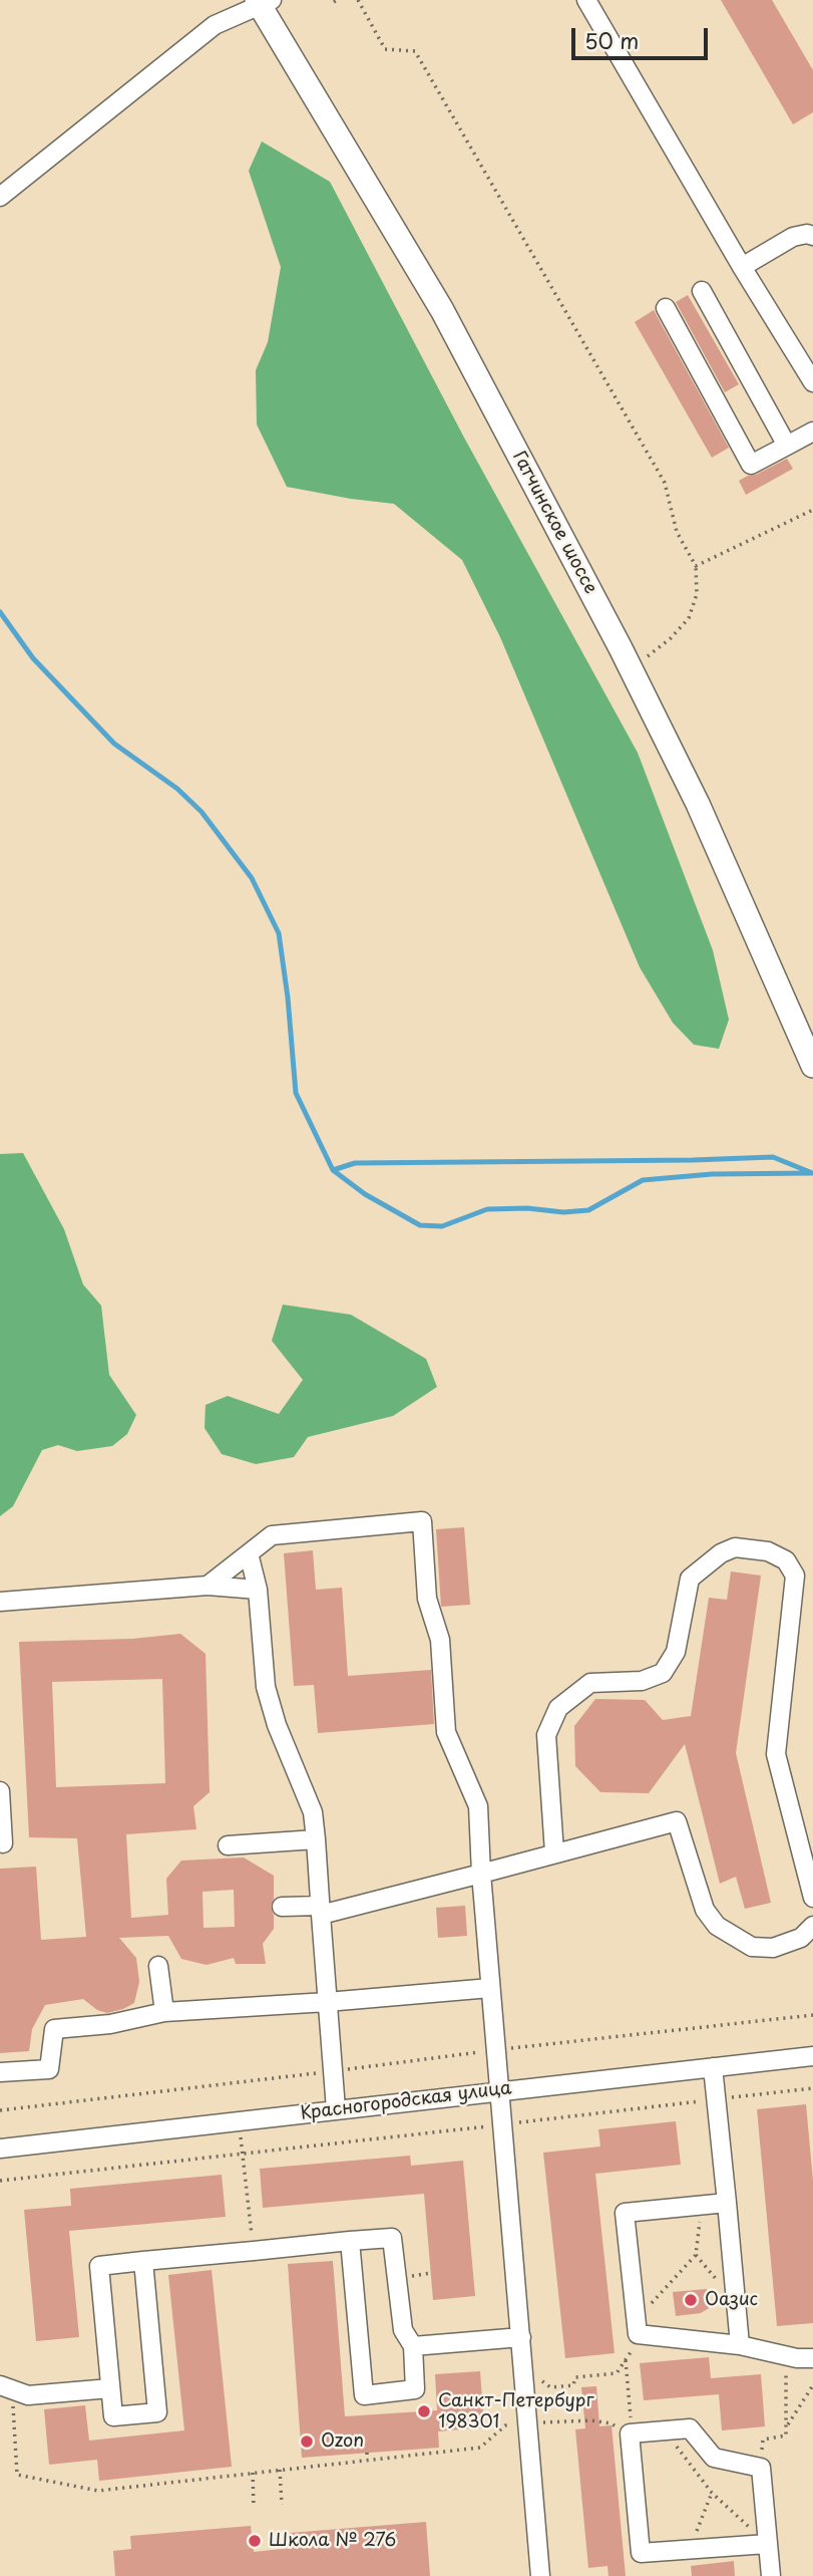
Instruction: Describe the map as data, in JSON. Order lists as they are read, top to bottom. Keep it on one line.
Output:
{"streets":{"main road":["Гатчинское шоссе"],"street":["Красногородская улица"]},"places":["Оазис","Санкт-Петербург 198301","Ozon","Школа № 276"],"scale_bar":"50 m"}
